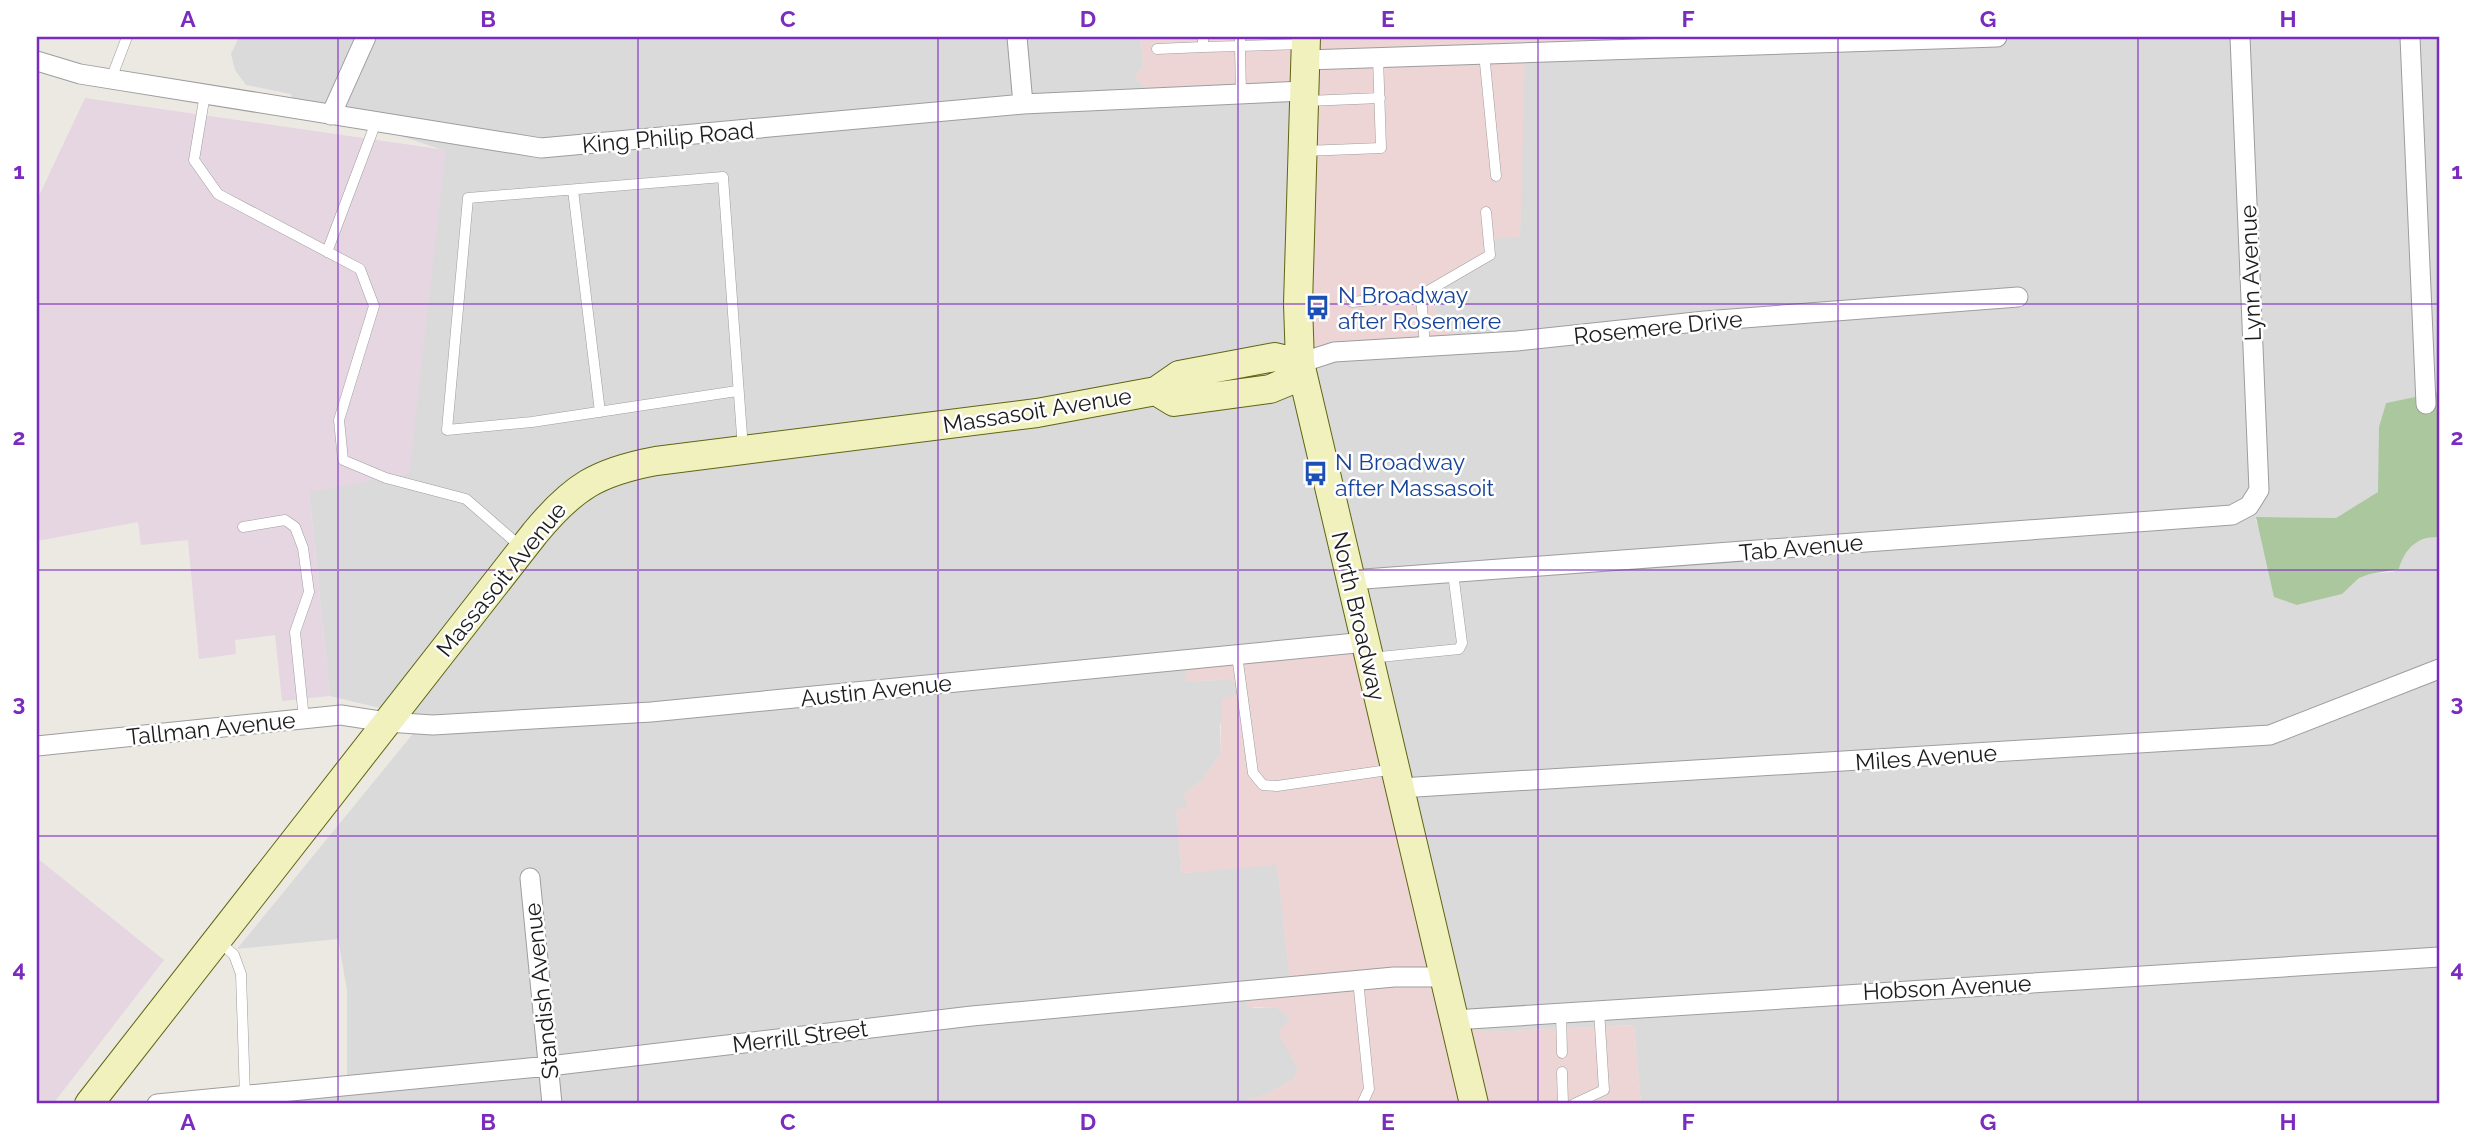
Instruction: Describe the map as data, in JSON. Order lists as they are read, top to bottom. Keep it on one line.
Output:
{"streets":{"main road":["Massasoit Avenue","North Broadway"],"street":["King Philip Road","Lynn Avenue","Rosemere Drive","Tab Avenue","Austin Avenue","Tallman Avenue","Miles Avenue","Hobson Avenue","Standish Avenue","Merrill Street"]},"crossings":[["King Philip Road","North Broadway"],["Lynn Avenue","Tab Avenue"],["Rosemere Drive","Massasoit Avenue"],["Rosemere Drive","North Broadway"],["Massasoit Avenue","North Broadway"],["Massasoit Avenue","Austin Avenue"],["Massasoit Avenue","Tallman Avenue"],["Tab Avenue","North Broadway"],["North Broadway","Austin Avenue"],["North Broadway","Miles Avenue"],["North Broadway","Hobson Avenue"],["North Broadway","Merrill Street"],["Austin Avenue","Tallman Avenue"],["Standish Avenue","Merrill Street"]],"places":{"bus stop":["N Broadway after Rosemere","N Broadway after Massasoit"]},"grid":{"columns":["A","B","C","D","E","F","G","H"],"rows":["1","2","3","4"]}}
